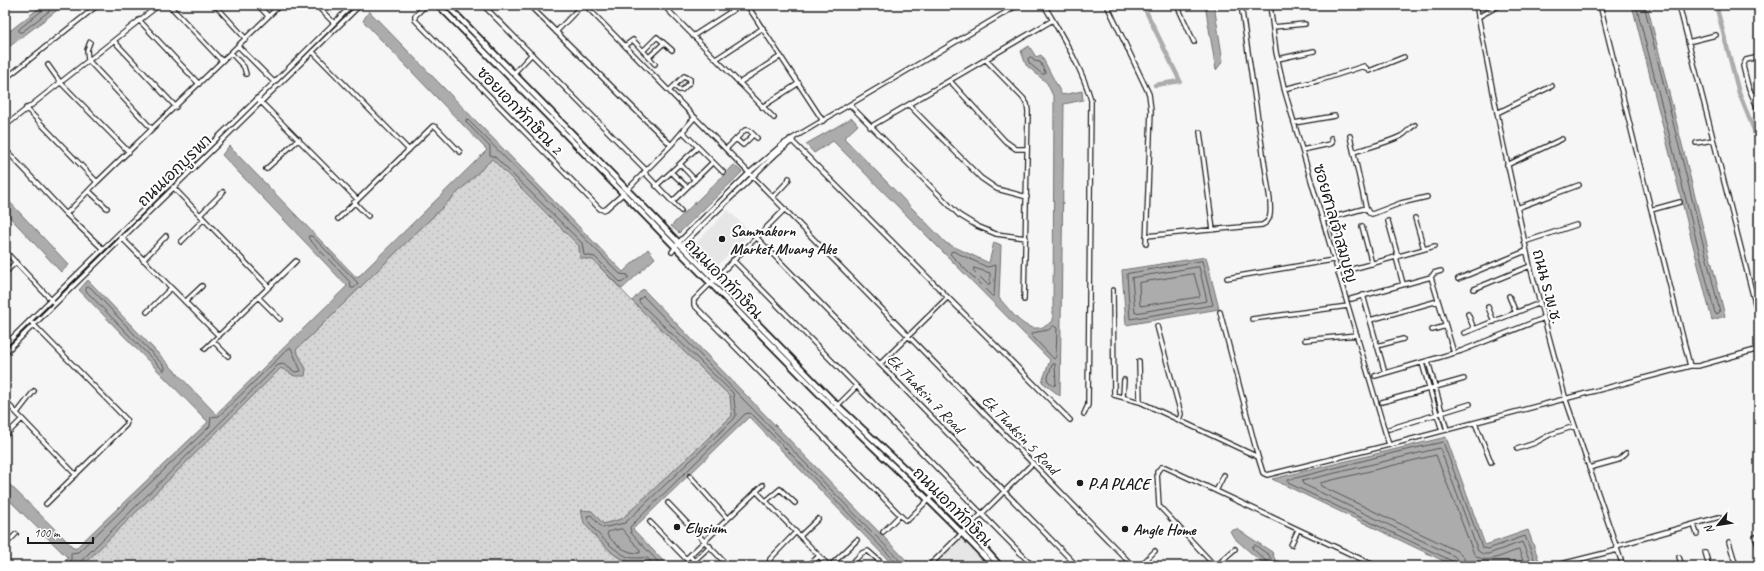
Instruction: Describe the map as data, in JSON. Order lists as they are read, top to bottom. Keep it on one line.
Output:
{"streets":{"street":["ซอยเอกทักษิณ 2","ถนนเอกบูรพา","ซอยศาลเจ้าสมบุญ","ถนนเอกทักษิณ","ถนน ร.พ.ช.","Ek Thaksin 7 Road","Ek Thaksin 5 Road"]},"crossings":[["ซอยเอกทักษิณ 2","ถนนเอกทักษิณ"]],"places":["Sammakorn Market Muang Ake","P.A PLACE","Elysium","Angle Home"],"scale_bar":"100 m","north":"bottom left"}
